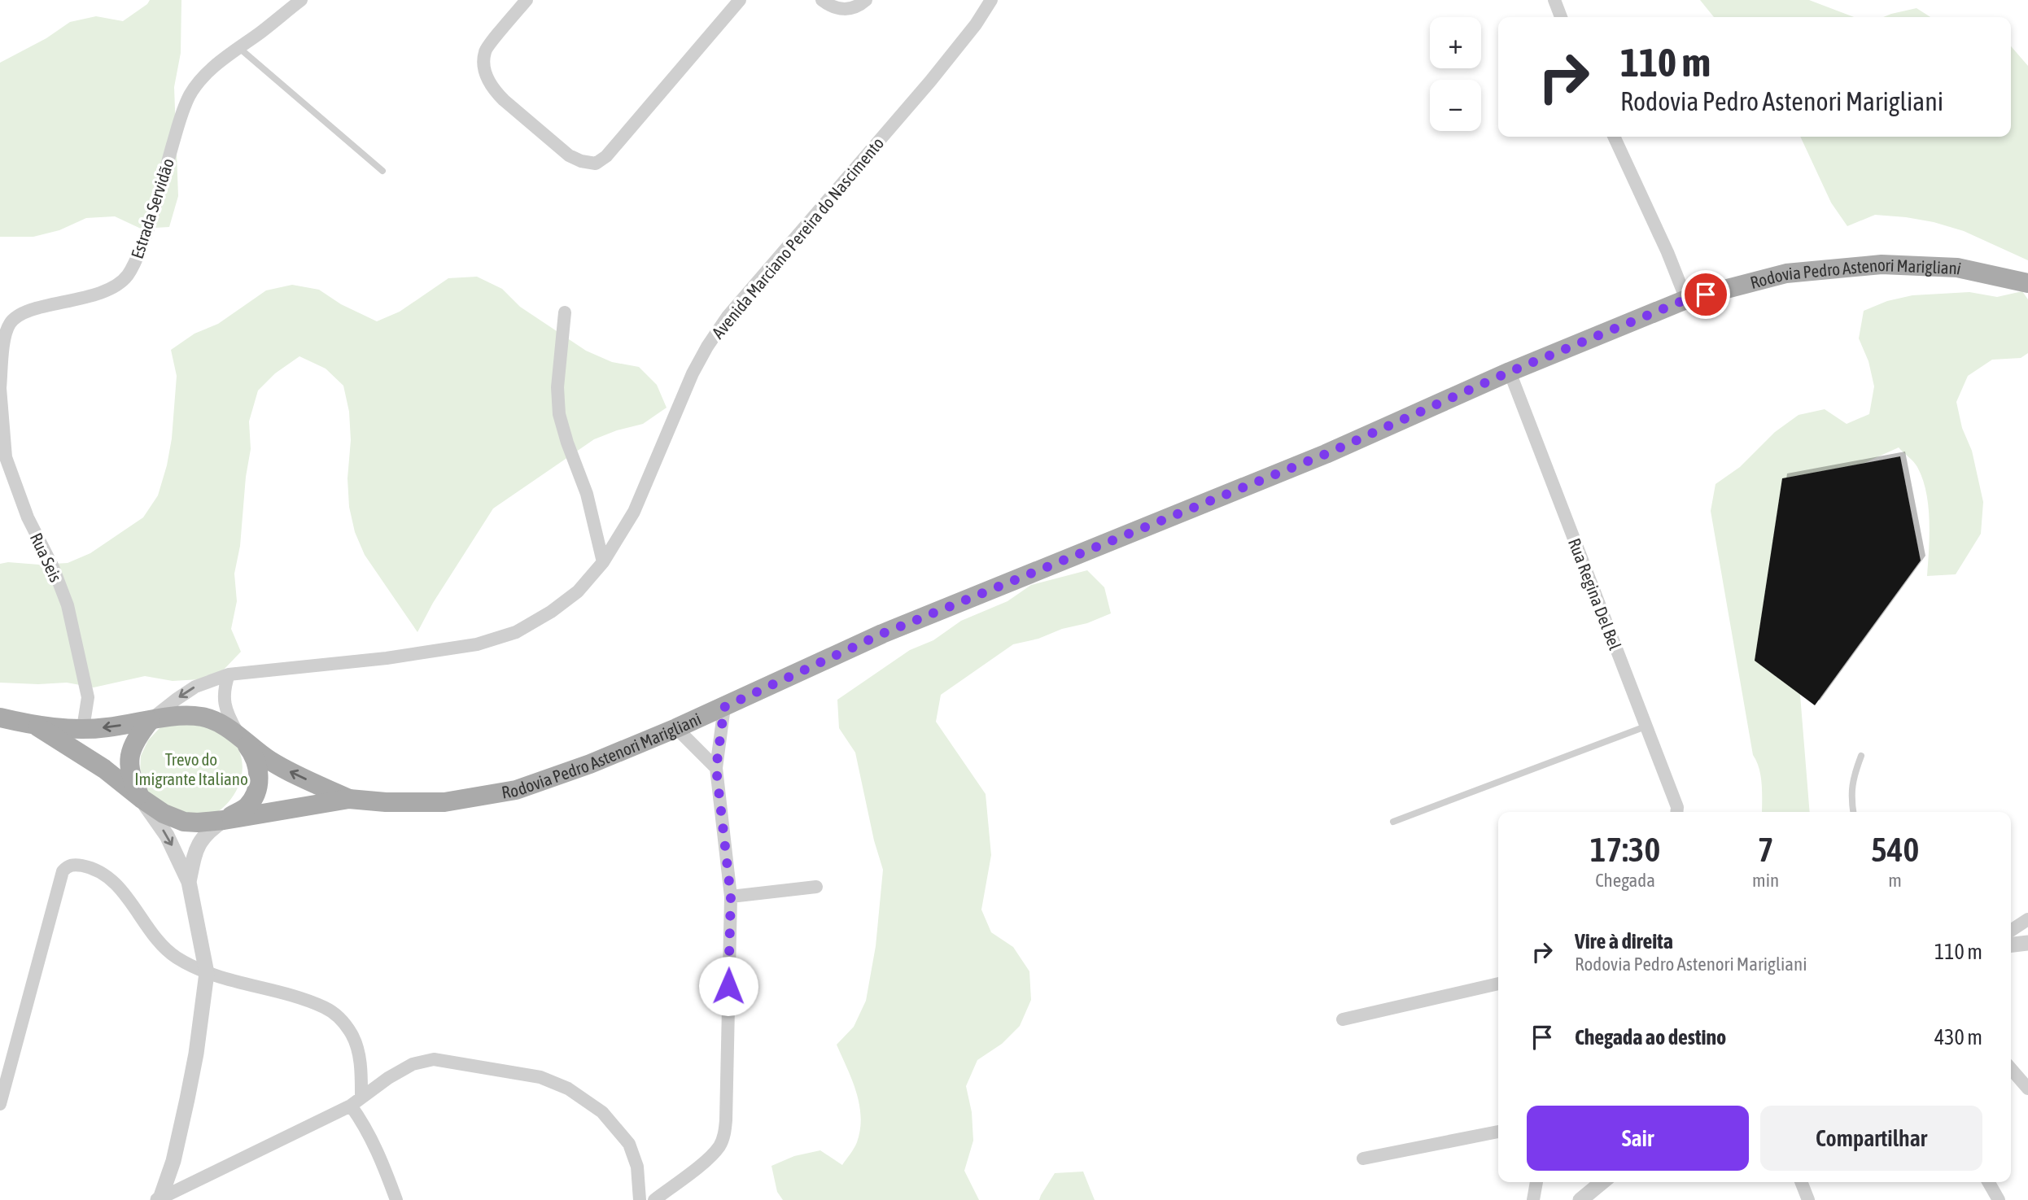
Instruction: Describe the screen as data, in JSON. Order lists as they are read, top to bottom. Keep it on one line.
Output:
{"streets":{"main road":["Rodovia Pedro Astenori Marigliani"],"street":["Estrada Servidão","Avenida Marciano Pereira do Nascimento","Rua Seis","Rua Regina Del Bel"]},"crossings":[["Estrada Servidão","Rua Seis"],["Avenida Marciano Pereira do Nascimento","Rodovia Pedro Astenori Marigliani"],["Rodovia Pedro Astenori Marigliani","Rua Seis"],["Rodovia Pedro Astenori Marigliani","Rua Regina Del Bel"]],"parks":["Trevo do Imigrante Italiano"],"page":{"map_buttons":["+","−"],"turn":["110 m","Rodovia Pedro Astenori Marigliani"],"eta":["17:30","Chegada","7","min","540","m"],"list":[{"name":"Vire à direita","note":"Rodovia Pedro Astenori Marigliani","value":"110 m"},{"name":"Chegada ao destino","value":"430 m"}],"buttons":["Sair","Compartilhar"]}}
